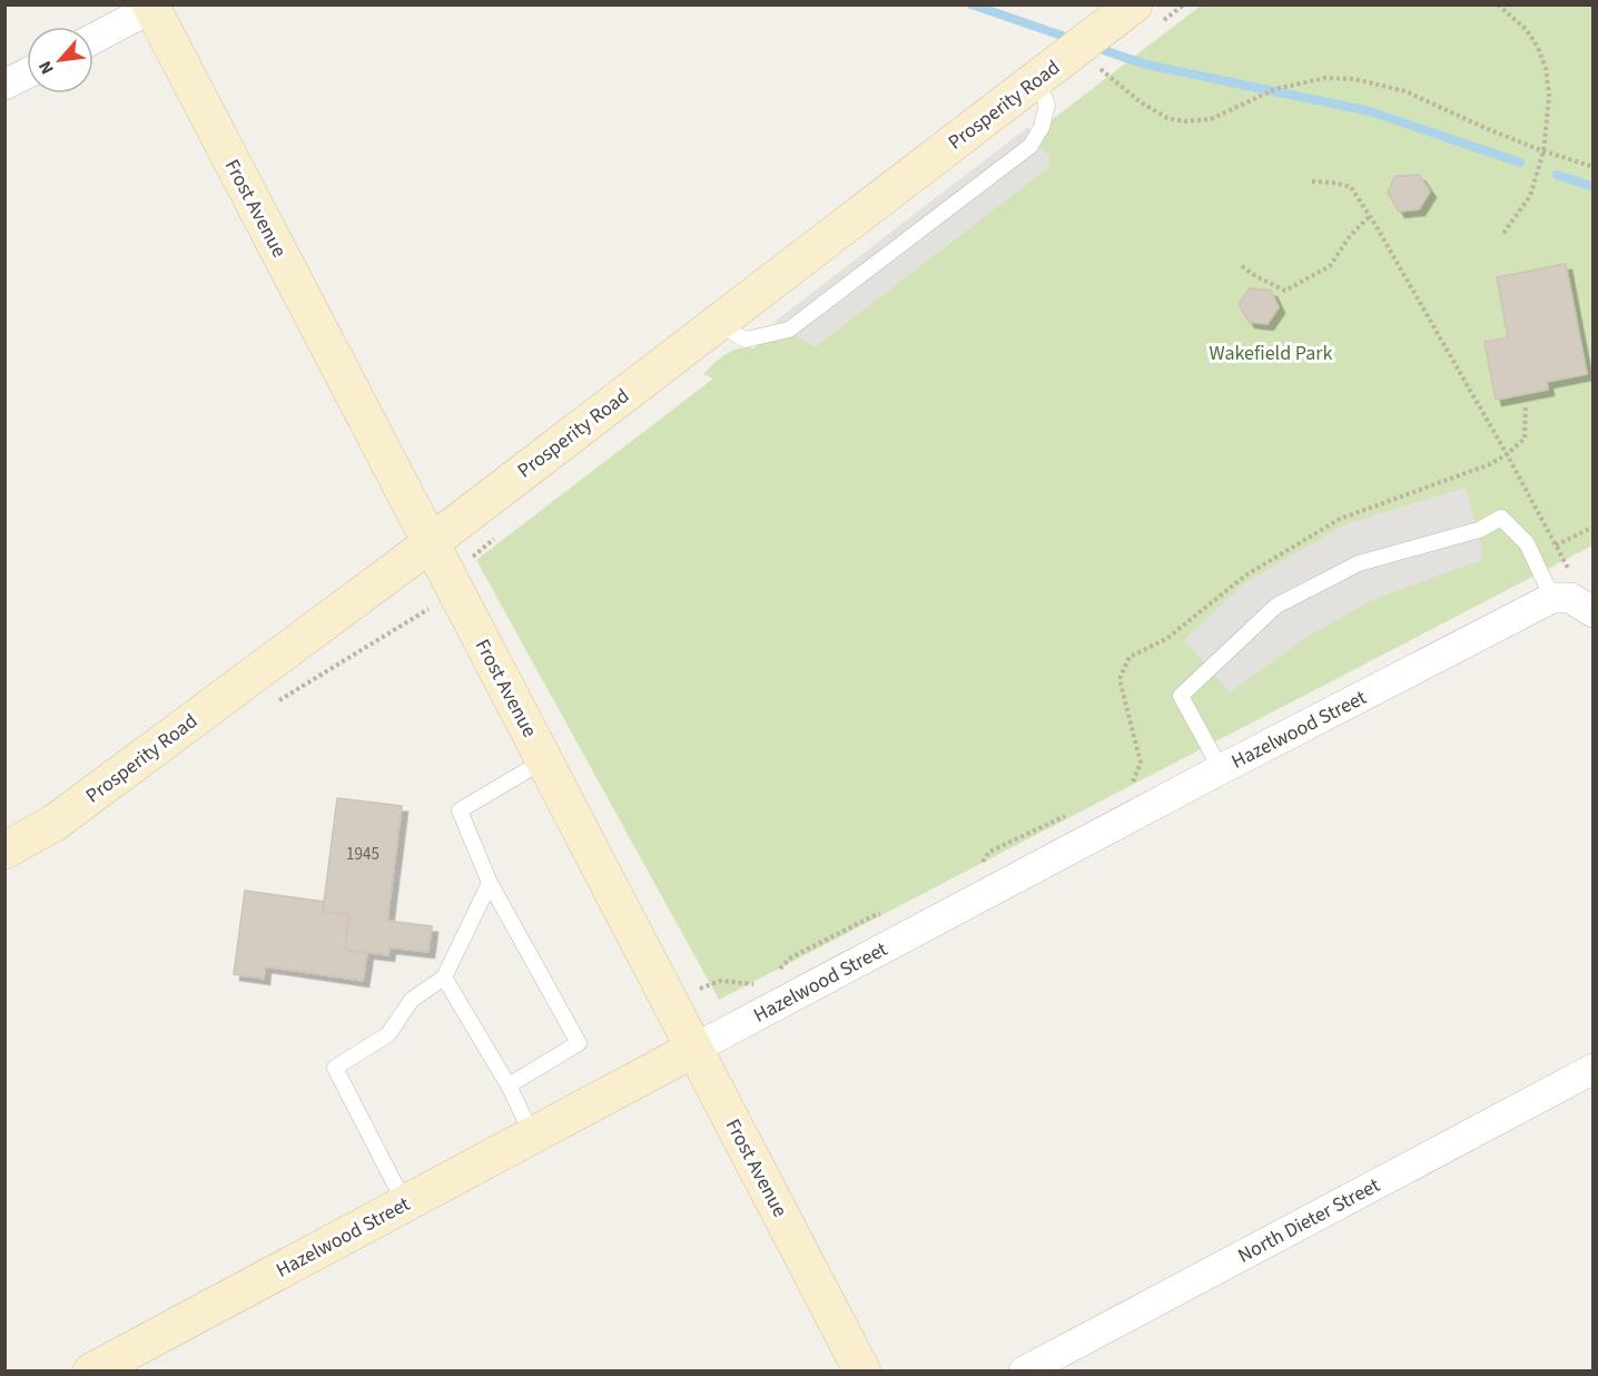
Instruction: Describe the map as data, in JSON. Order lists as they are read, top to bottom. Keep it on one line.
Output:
{"streets":{"street":["Prosperity Road","Frost Avenue","Hazelwood Street","North Dieter Street"]},"crossings":[["Prosperity Road","Frost Avenue"],["Frost Avenue","Hazelwood Street"]],"parks":["Wakefield Park"],"house_numbers":["1945"],"north":"bottom left"}
